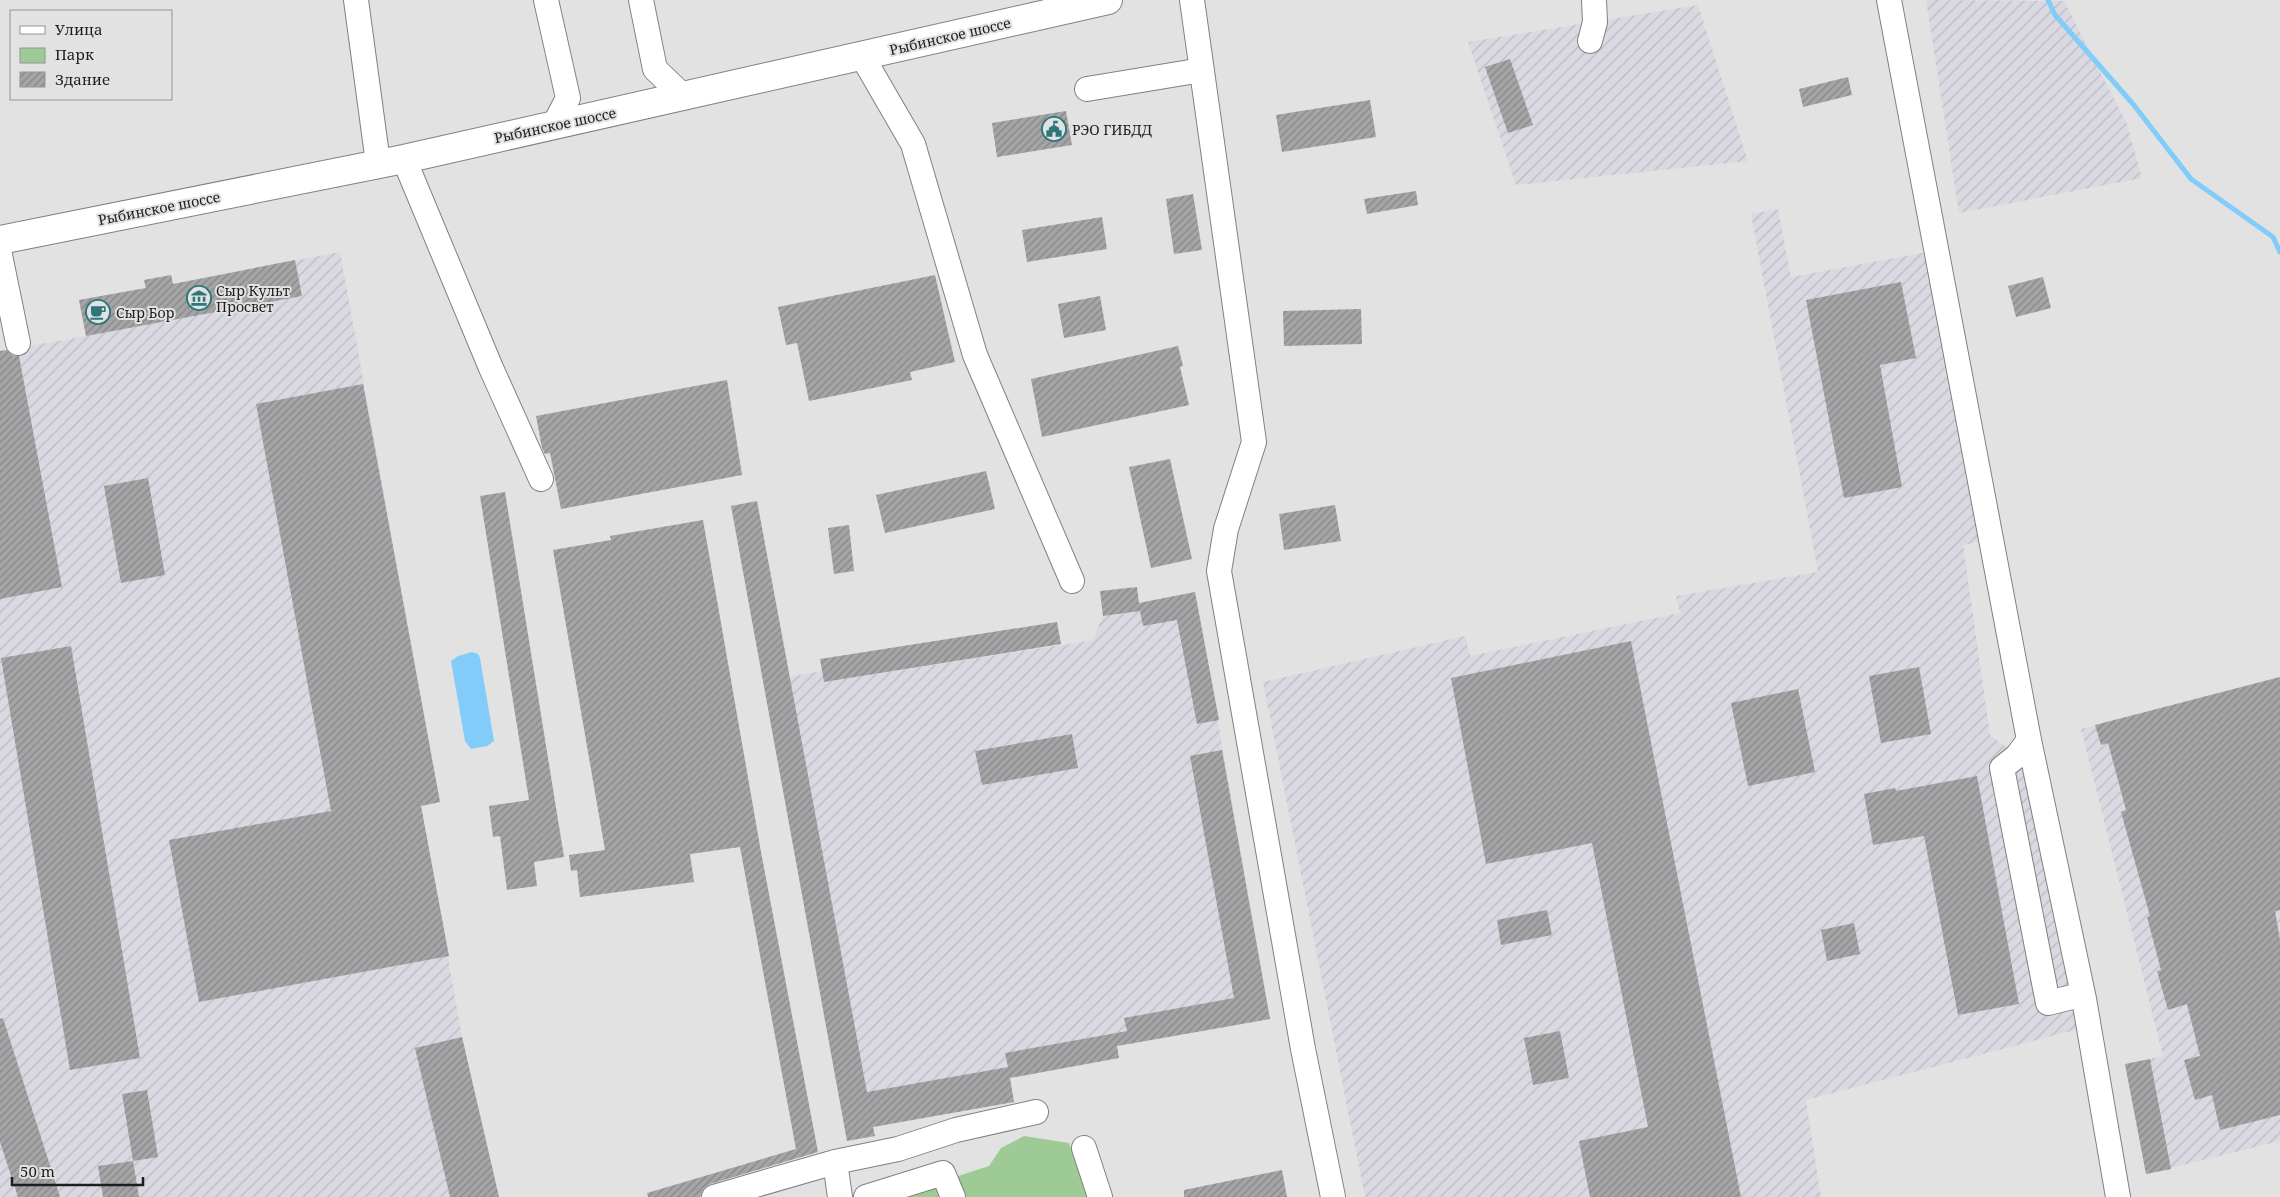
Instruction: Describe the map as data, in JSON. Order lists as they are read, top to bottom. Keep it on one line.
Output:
{"streets":{"main road":["Рыбинское шоссе"]},"places":{"public building":["РЭО ГИБДД"],"museum":["Сыр Культ Просвет"],"cafe":["Сыр Бор"]},"legend":["Улица","Парк","Здание"],"scale_bar":"50 m"}
